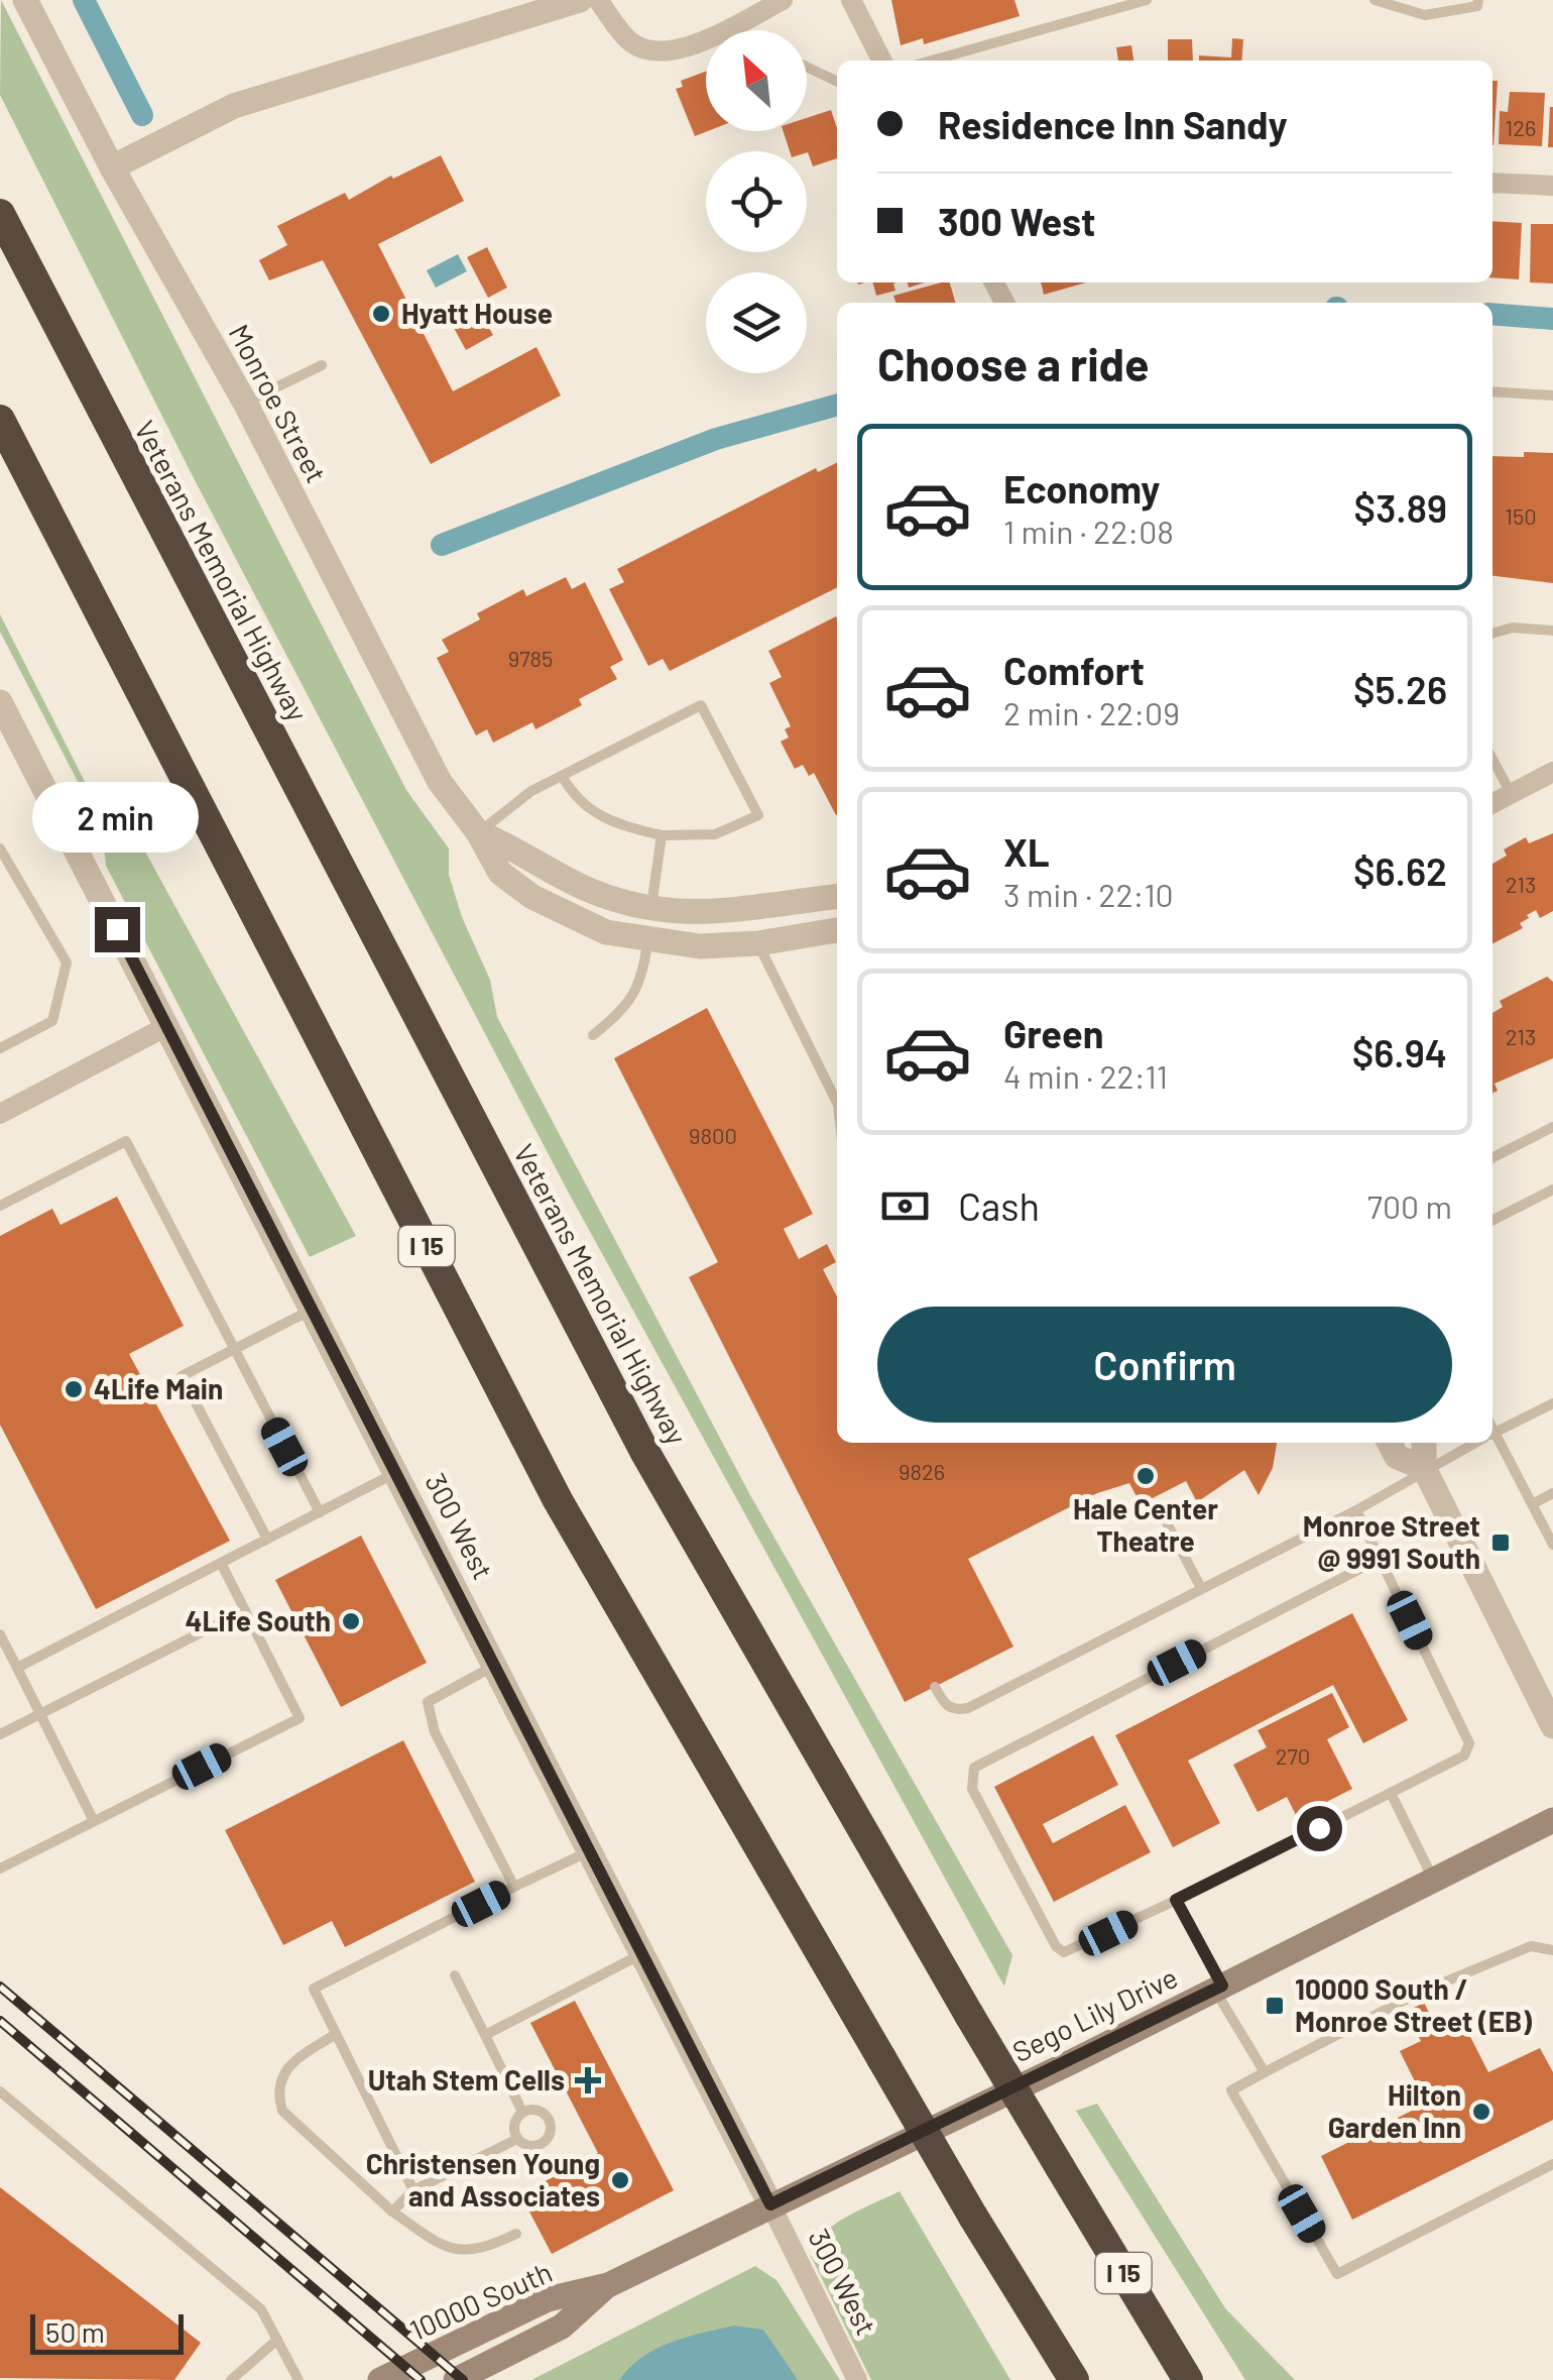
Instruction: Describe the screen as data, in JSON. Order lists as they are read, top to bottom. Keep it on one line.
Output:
{"streets":{"highway":["Veterans Memorial Highway","I 15"],"main road":["Sego Lily Drive","10000 South"],"street":["Monroe Street","300 West"]},"crossings":[["300 West","Sego Lily Drive"],["300 West","10000 South"],["Sego Lily Drive","10000 South"]],"places":{"other":["Hyatt House","4Life Main","Hale Center Theatre","4Life South","Hilton Garden Inn","Christensen Young and Associates"],"transit":["Monroe Street @ 9991 South","10000 South / Monroe Street (EB)"],"health":["Utah Stem Cells"]},"house_numbers":["126","150","9785","213","213","9800","9826","270"],"scale_bar":"50 m","north":"top left","page":{"banner":["Residence Inn Sandy","300 West"],"heading":"Choose a ride","list":[{"name":"Economy","note":"1 min · 22:08","value":"$3.89"},{"name":"Comfort","note":"2 min · 22:09","value":"$5.26"},{"name":"XL","note":"3 min · 22:10","value":"$6.62"},{"name":"Green","note":"4 min · 22:11","value":"$6.94"}],"bubble":"2 min","pay":["Cash","700 m"],"buttons":"Confirm","scale":"50 m"}}
